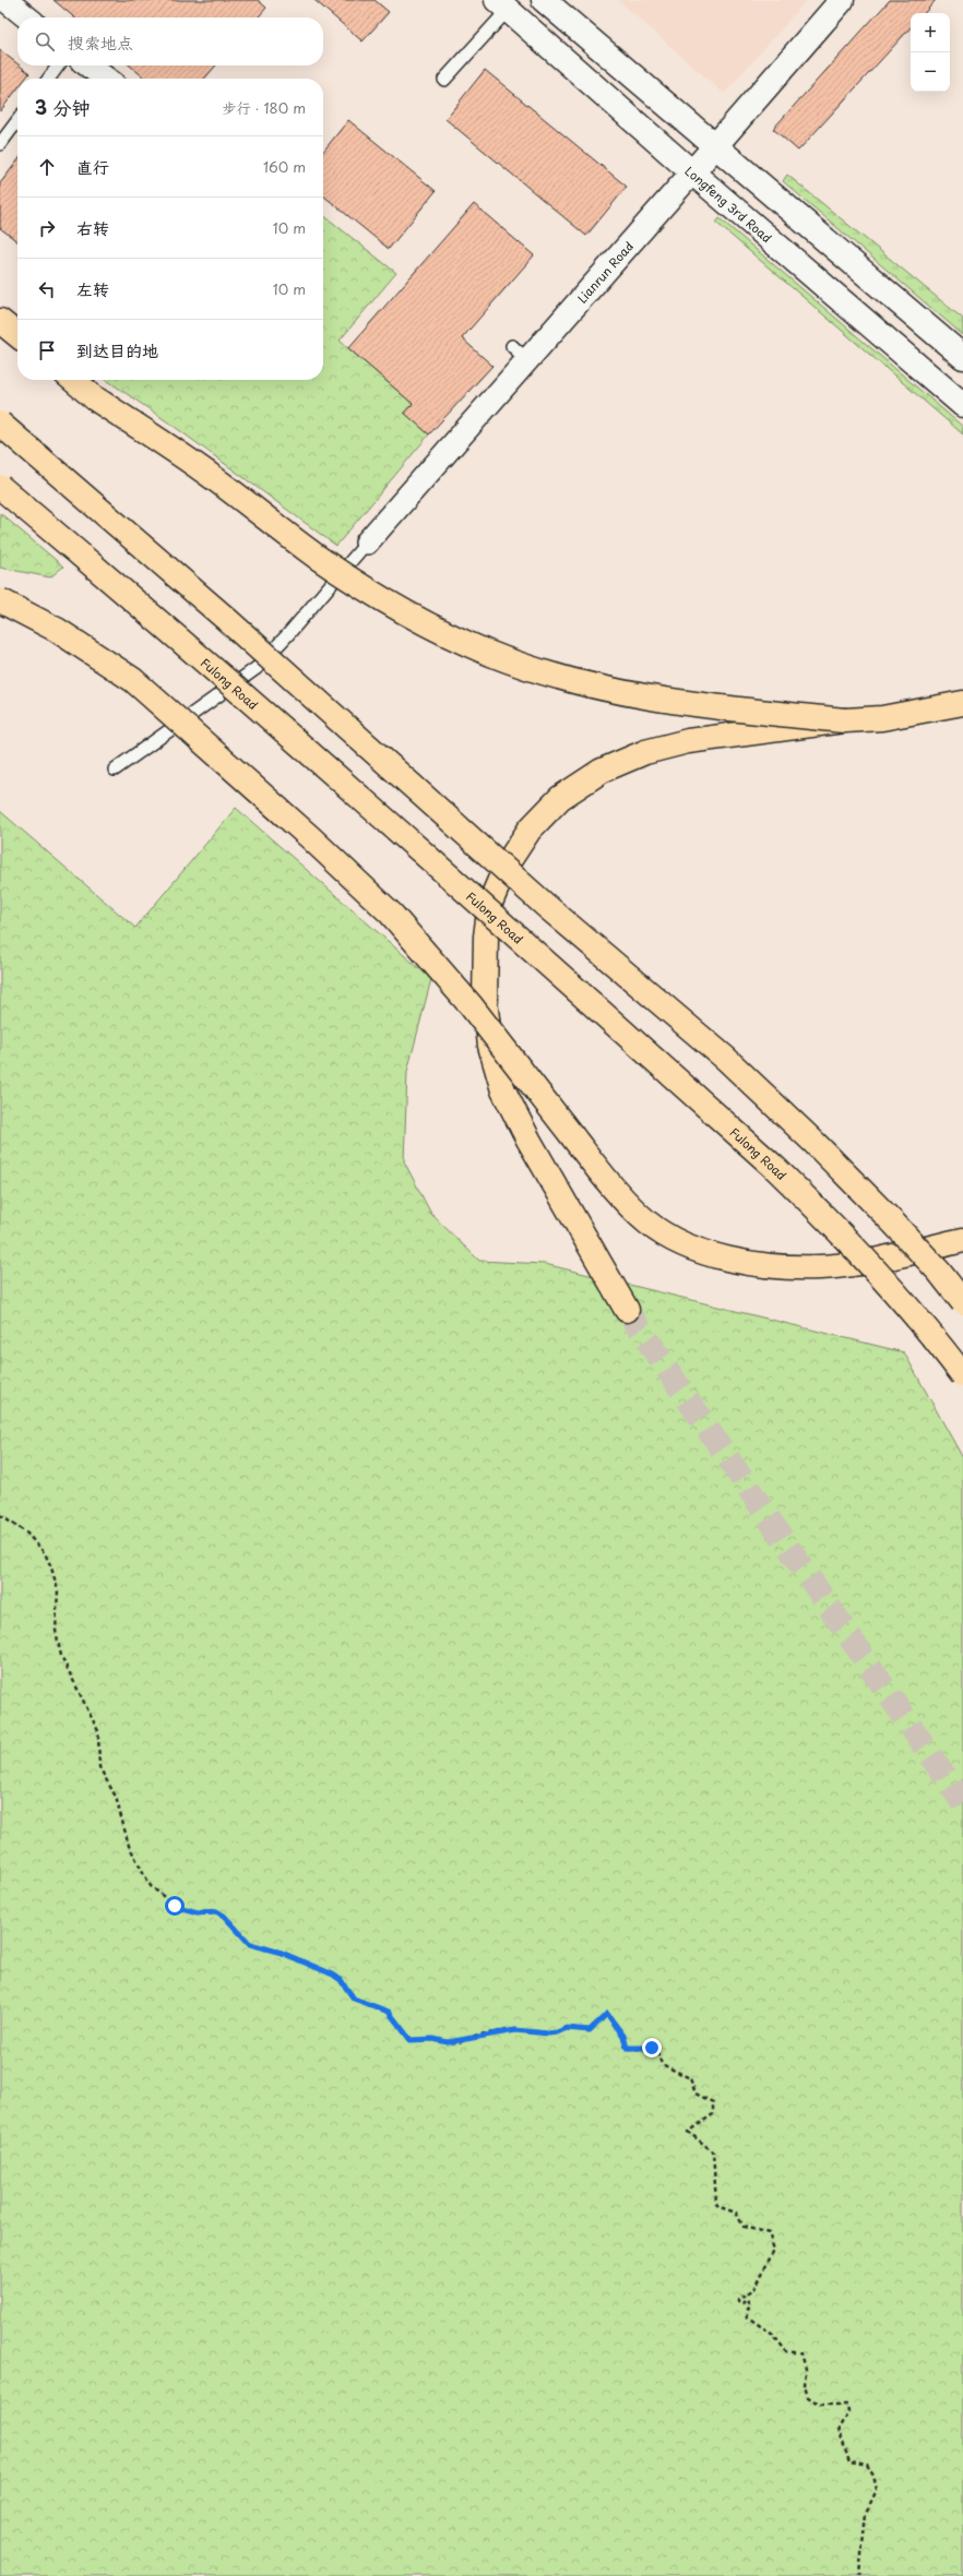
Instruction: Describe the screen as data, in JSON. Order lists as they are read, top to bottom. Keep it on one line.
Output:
{"streets":{"highway":["Fulong Road"],"main road":["Longfeng 3rd Road","Lianrun Road"]},"crossings":[["Longfeng 3rd Road","Lianrun Road"]],"page":{"map_buttons":["+","−"],"search":"搜索地点","heading":["3 分钟","步行 · 180 m"],"list":[["直行","160 m"],["右转","10 m"],["左转","10 m"],"到达目的地"]}}
